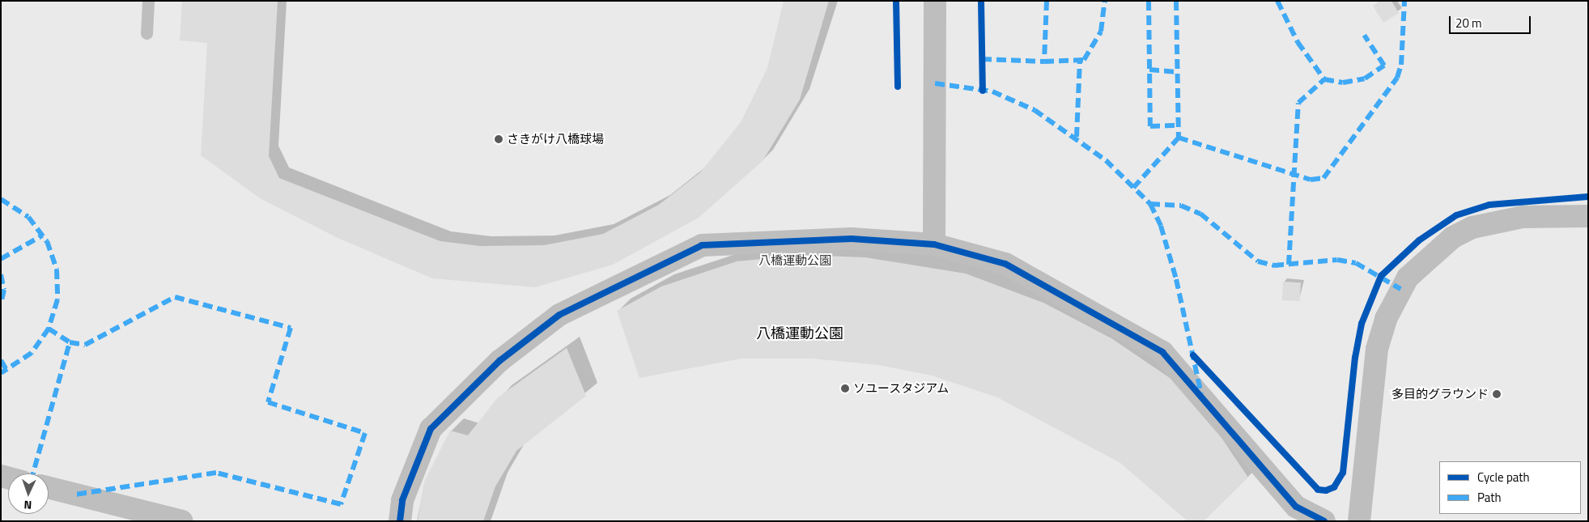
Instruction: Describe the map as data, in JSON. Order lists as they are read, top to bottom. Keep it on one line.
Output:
{"districts":["八橋運動公園"],"parks":["八橋運動公園"],"places":["さきがけ八橋球場","ソユースタジアム","多目的グラウンド"],"legend":["Cycle path","Path"],"scale_bar":"20 m","north":"bottom"}
